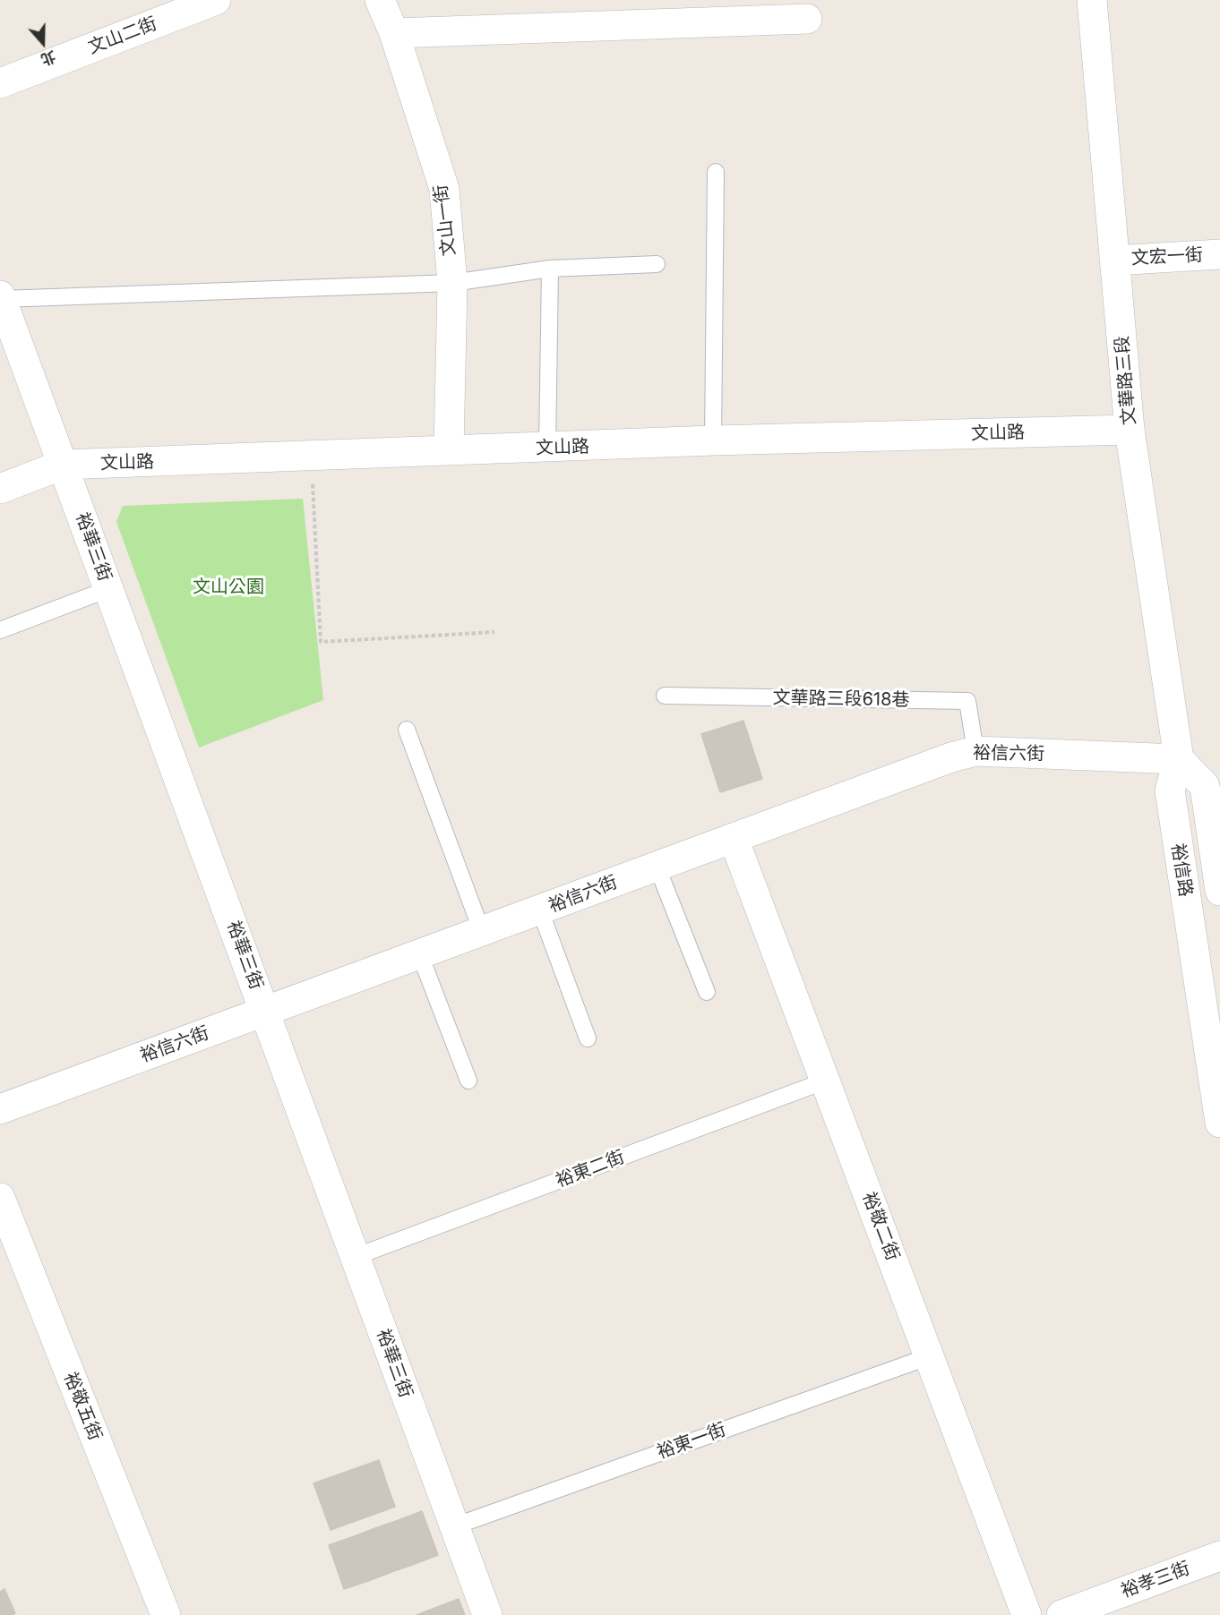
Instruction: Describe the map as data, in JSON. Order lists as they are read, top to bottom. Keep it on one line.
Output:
{"streets":{"street":["文山二街","文山一街","文宏一街","文華路三段","文山路","裕華三街","裕信六街","裕信路","裕敬二街","裕敬五街","裕孝三街"],"lane":["文華路三段618巷","裕東二街","裕東一街"]},"crossings":[["文山一街","文山路"],["文宏一街","文華路三段"],["文華路三段","文山路"],["文華路三段","裕信六街"],["文華路三段","裕信路"],["文山路","裕華三街"],["裕華三街","裕信六街"],["裕華三街","裕東二街"],["裕華三街","裕東一街"],["文華路三段618巷","裕信六街"],["裕信六街","裕信路"],["裕信六街","裕敬二街"],["裕東二街","裕敬二街"],["裕敬二街","裕東一街"]],"parks":["文山公園"],"north":"bottom"}
